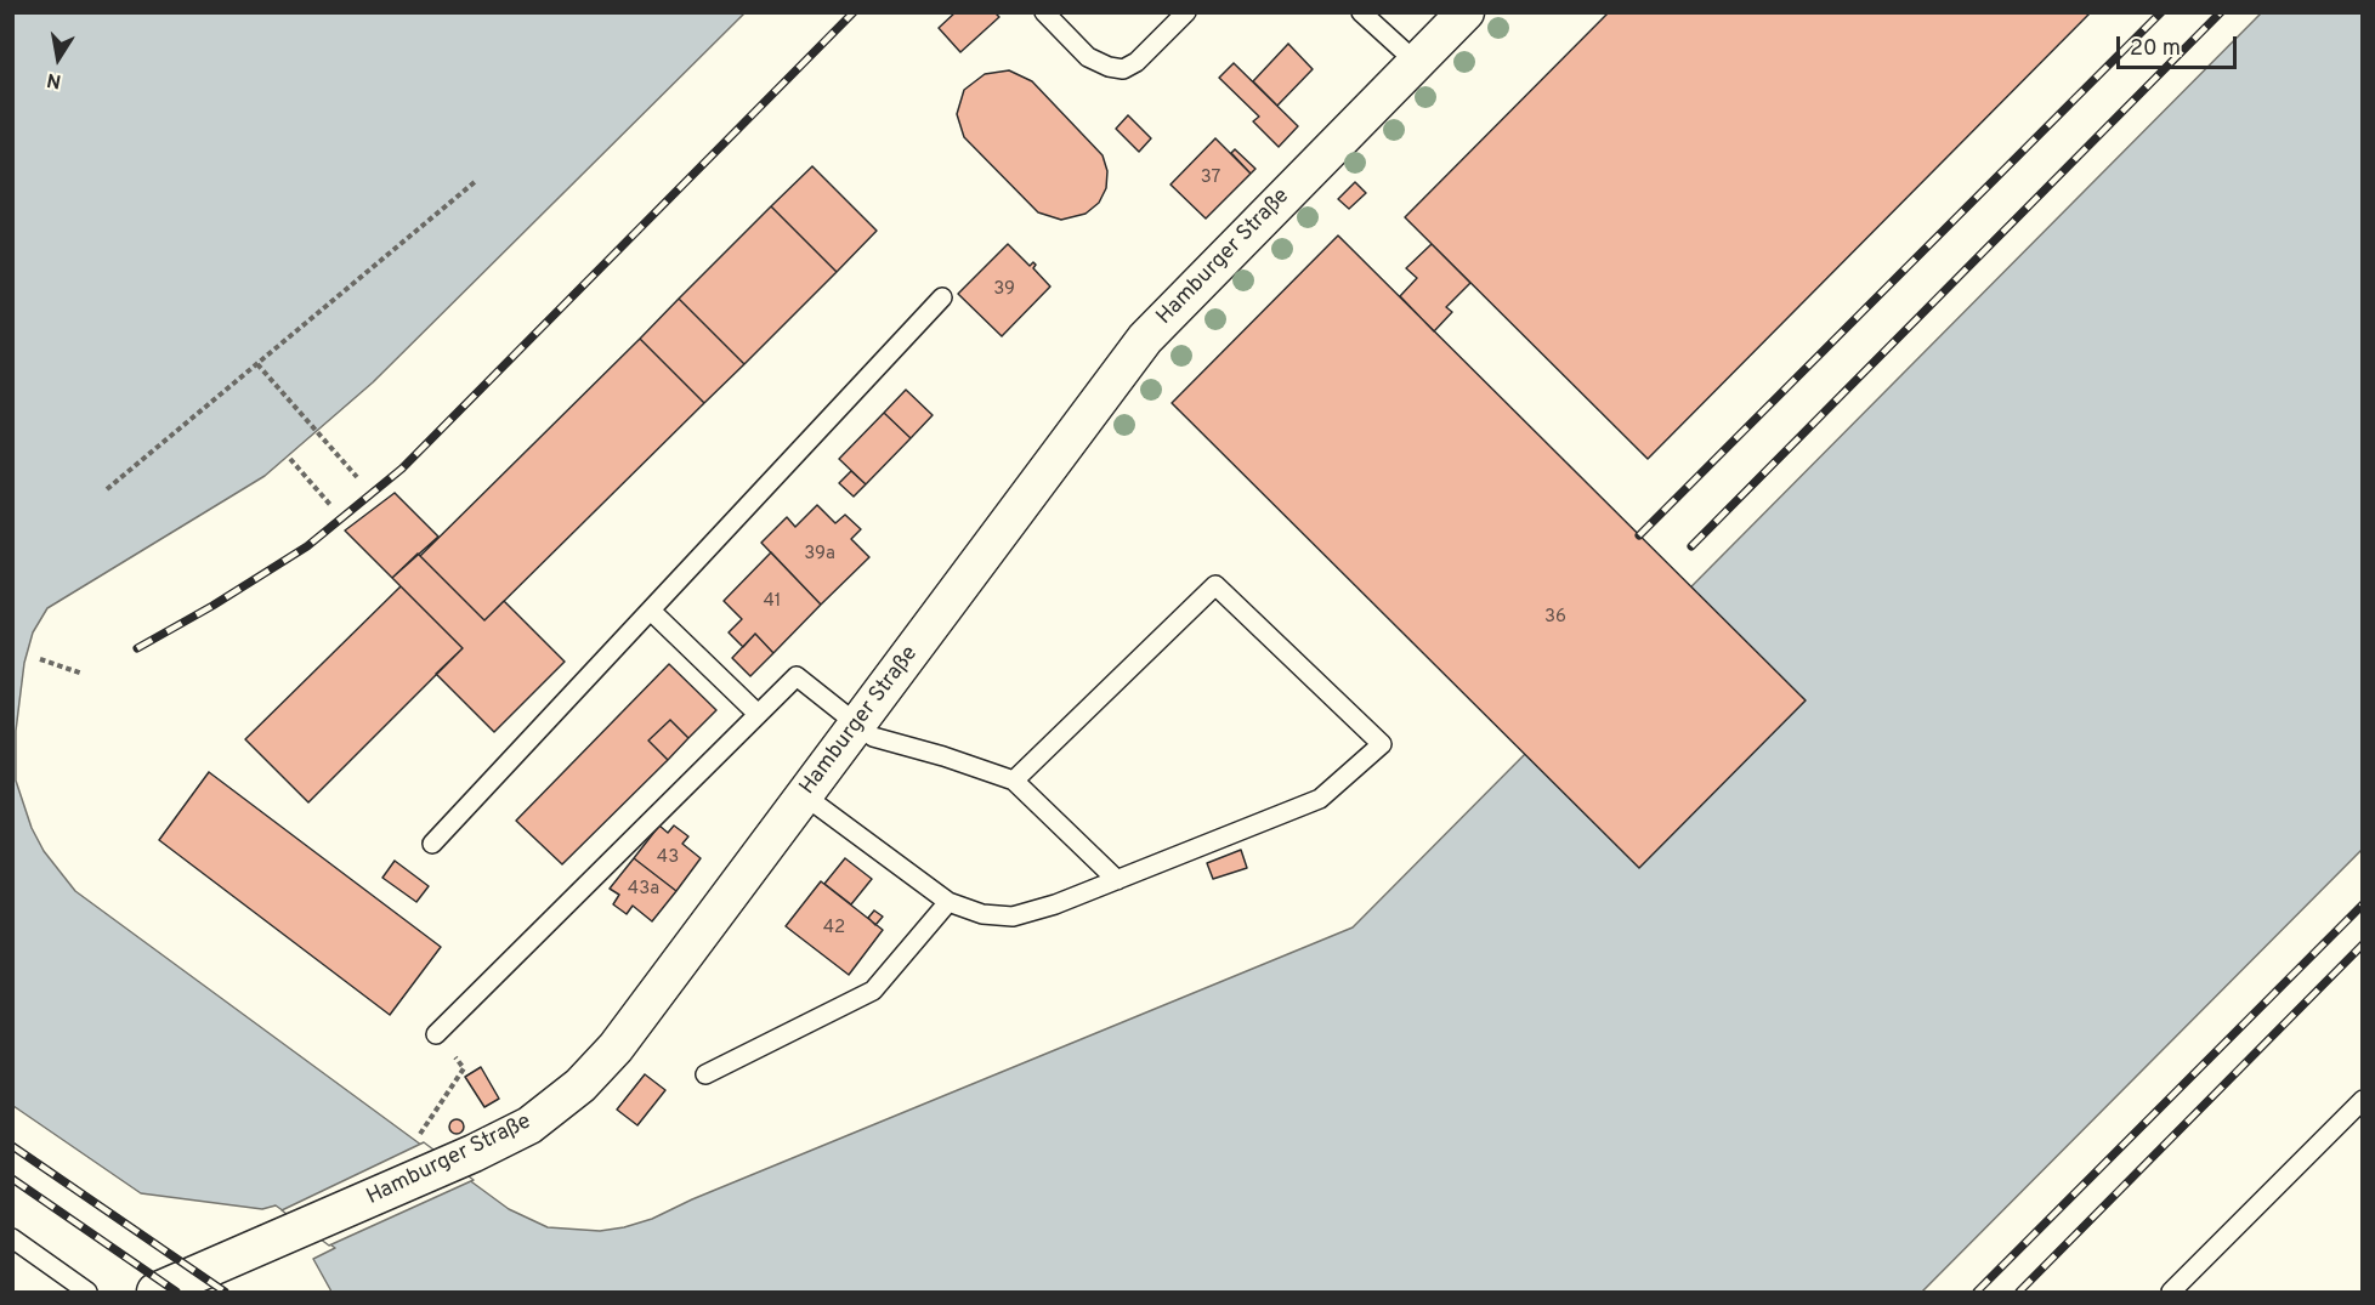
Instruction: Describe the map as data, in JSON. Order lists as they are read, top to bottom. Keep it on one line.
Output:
{"streets":{"street":["Hamburger Straße"]},"house_numbers":["37","39","39a","41","36","43","43a","42"],"scale_bar":"20 m","north":"bottom"}
